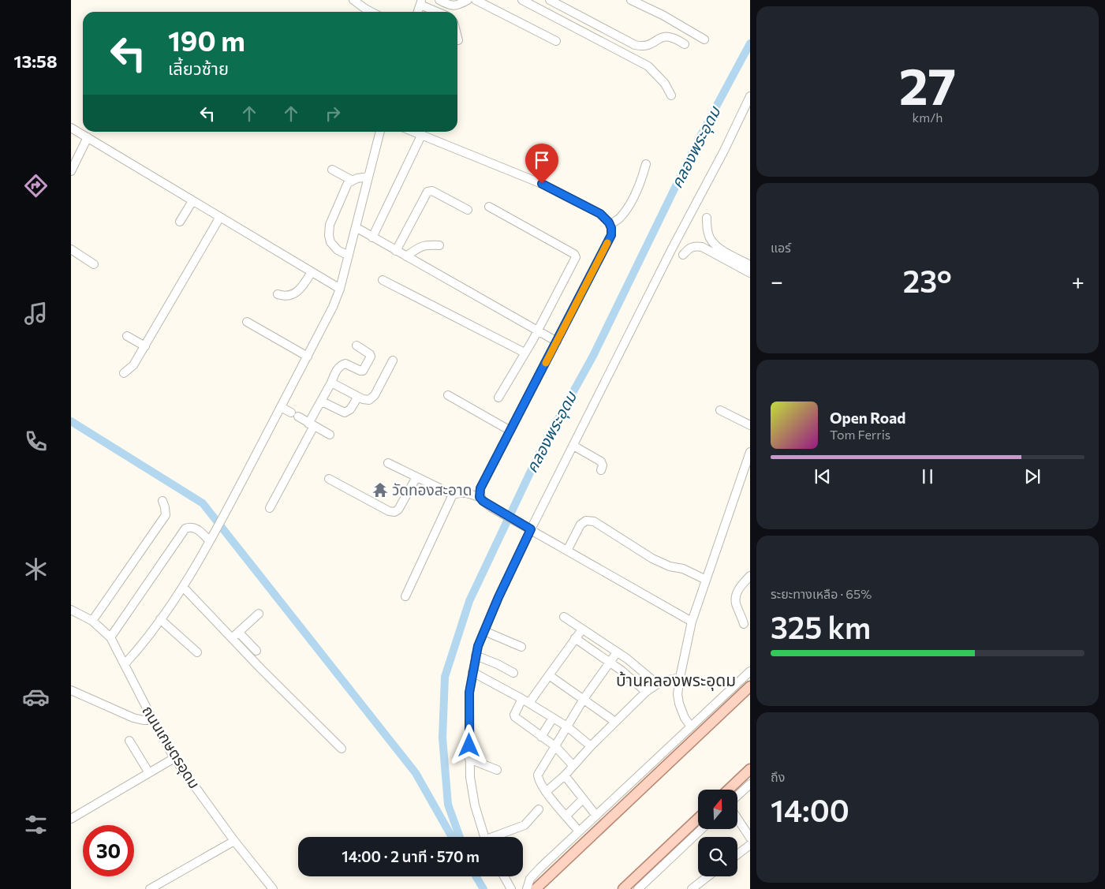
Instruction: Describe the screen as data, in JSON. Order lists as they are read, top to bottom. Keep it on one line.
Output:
{"streets":{"street":["ถนนเกษตรอุดม"]},"districts":["บ้านคลองพระอุดม"],"water":["คลองพระอุดม"],"places":{"temple":["วัดทองสะอาด"]},"north":"top","page":{"tabs":"13:58","tile":[["27","km/h"],"แอร์",["ระยะทางเหลือ · 65%","325 km"],["ถึง","14:00"]],"turn":["190 m","เลี้ยวซ้าย"],"heat":["−","23°","+"],"song":["Open Road","Tom Ferris"],"limit":"30","trip":"14:00 · 2 นาที · 570 m"}}
